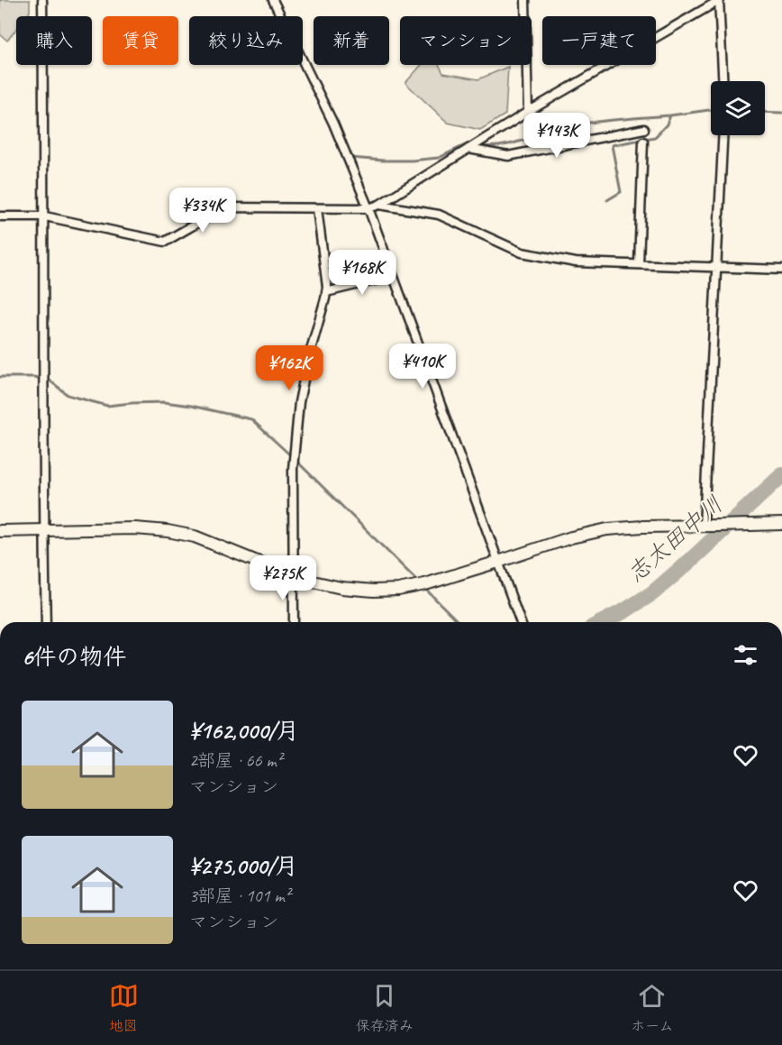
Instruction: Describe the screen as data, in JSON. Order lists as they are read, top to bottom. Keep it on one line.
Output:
{"water":["志太田中川"],"page":{"chip":["購入","賃貸","絞り込み","新着","マンション","一戸建て"],"price":["¥143K","¥334K","¥168K","¥410K","¥162K","¥275K"],"heading":"6件の物件","list":[{"name":"¥162,000/月","note":"2部屋 · 66 m² · マンション"},{"name":"¥275,000/月","note":"3部屋 · 101 m² · マンション"}],"tabs":["地図","保存済み","ホーム"]}}
